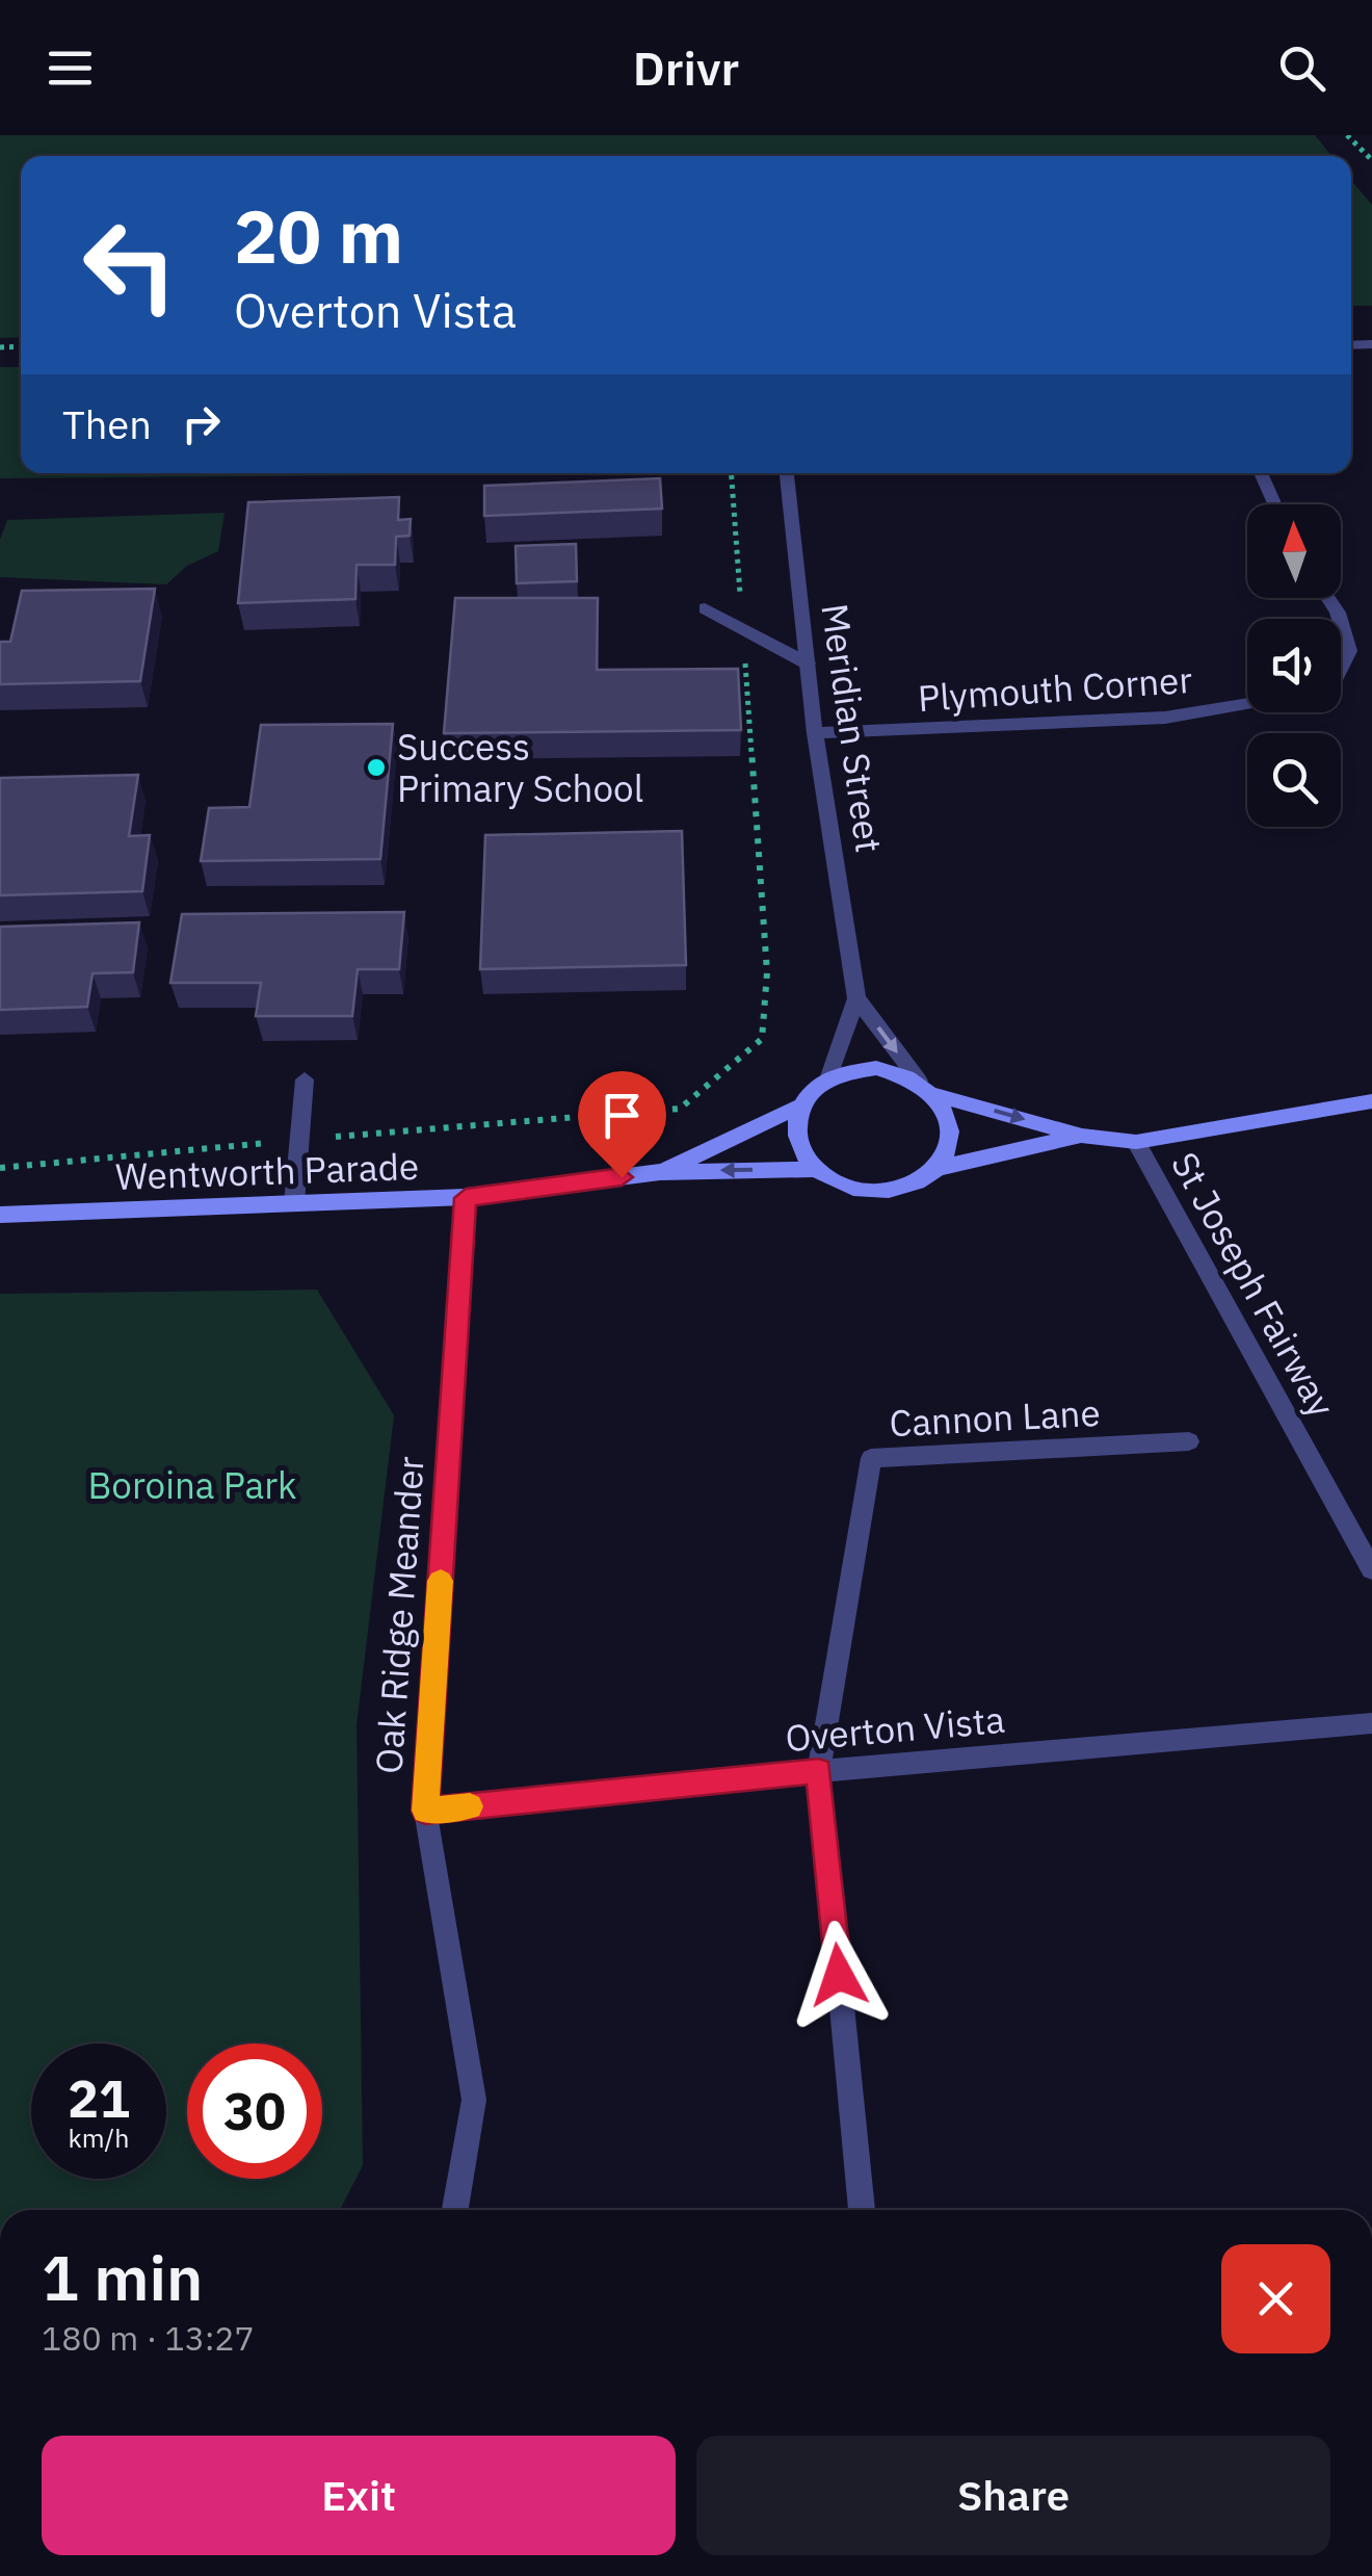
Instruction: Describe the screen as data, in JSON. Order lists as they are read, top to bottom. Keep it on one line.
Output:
{"streets":{"street":["Plymouth Corner","Meridian Street","Wentworth Parade","St Joseph Fairway","Cannon Lane","Oak Ridge Meander","Overton Vista"]},"crossings":[["Plymouth Corner","Meridian Street"],["Meridian Street","Wentworth Parade"],["Wentworth Parade","Oak Ridge Meander"],["Cannon Lane","Overton Vista"],["Oak Ridge Meander","Overton Vista"]],"parks":["Boroina Park"],"places":["Success Primary School"],"north":"top","page":{"header":"Drivr","turn":["20 m","Overton Vista"],"then":"Then","speed":"21 km/h","limit":"30","heading":["1 min","180 m · 13:27"],"buttons":["Exit","Share"]}}
